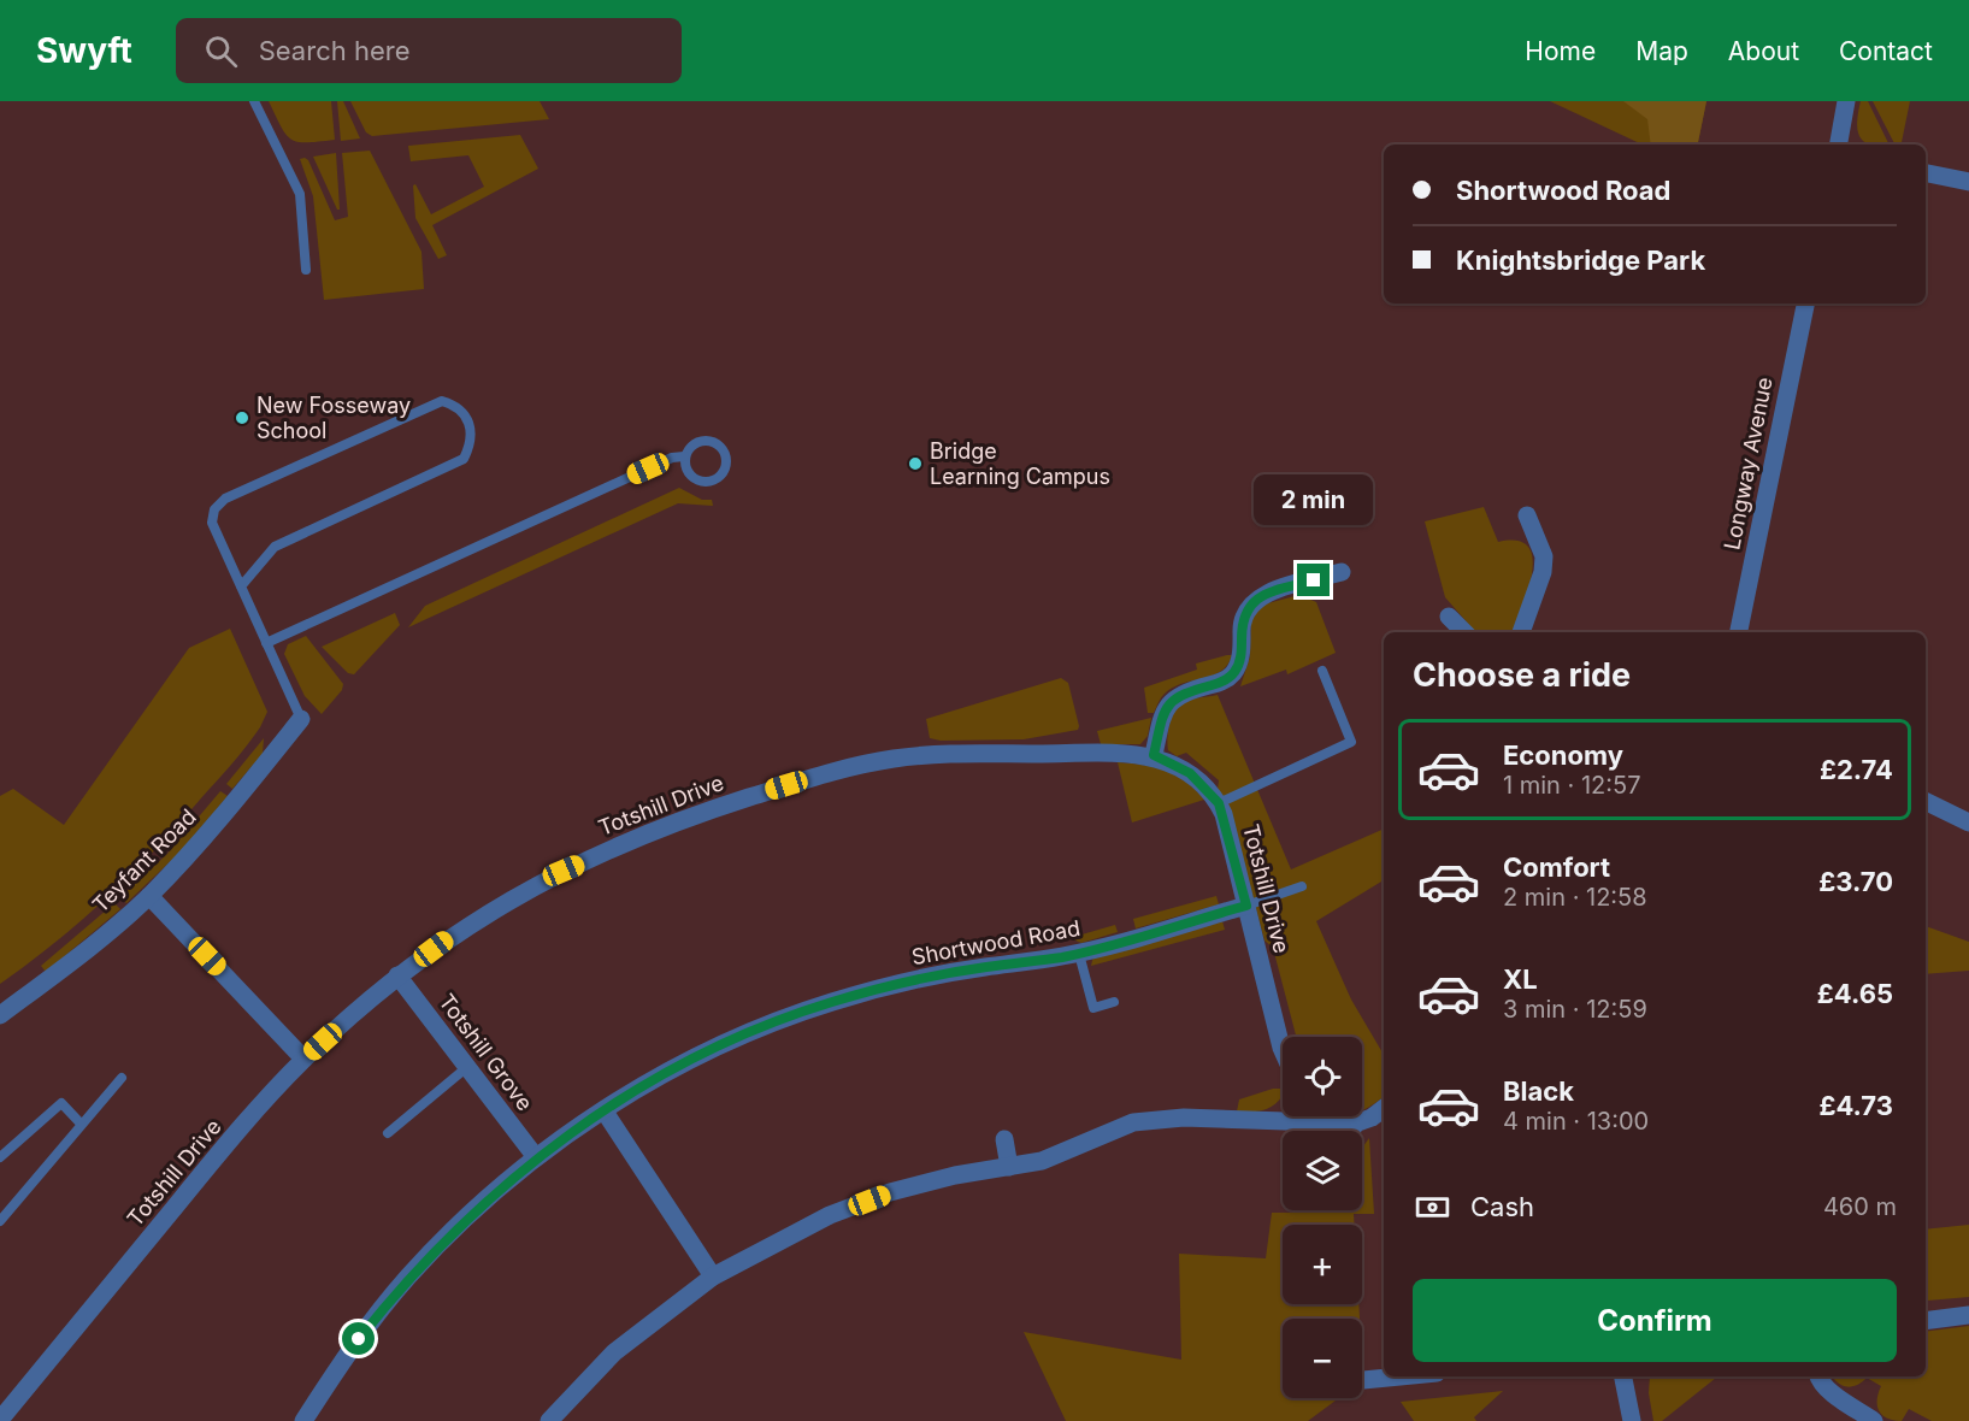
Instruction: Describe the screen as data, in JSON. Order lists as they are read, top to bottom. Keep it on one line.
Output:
{"streets":{"street":["Longway Avenue","Totshill Drive","Teyfant Road","Shortwood Road","Totshill Grove"]},"crossings":[["Totshill Drive","Shortwood Road"],["Totshill Drive","Totshill Grove"],["Shortwood Road","Totshill Grove"]],"places":["New Fosseway School","Bridge Learning Campus"],"page":{"header":"Swyft","search":"Search here","nav":["Home","Map","About","Contact"],"banner":["Shortwood Road","Knightsbridge Park"],"bubble":"2 min","heading":"Choose a ride","list":[{"name":"Economy","note":"1 min · 12:57","value":"£2.74"},{"name":"Comfort","note":"2 min · 12:58","value":"£3.70"},{"name":"XL","note":"3 min · 12:59","value":"£4.65"},{"name":"Black","note":"4 min · 13:00","value":"£4.73"}],"map_buttons":["+","−"],"pay":["Cash","460 m"],"buttons":"Confirm"}}
